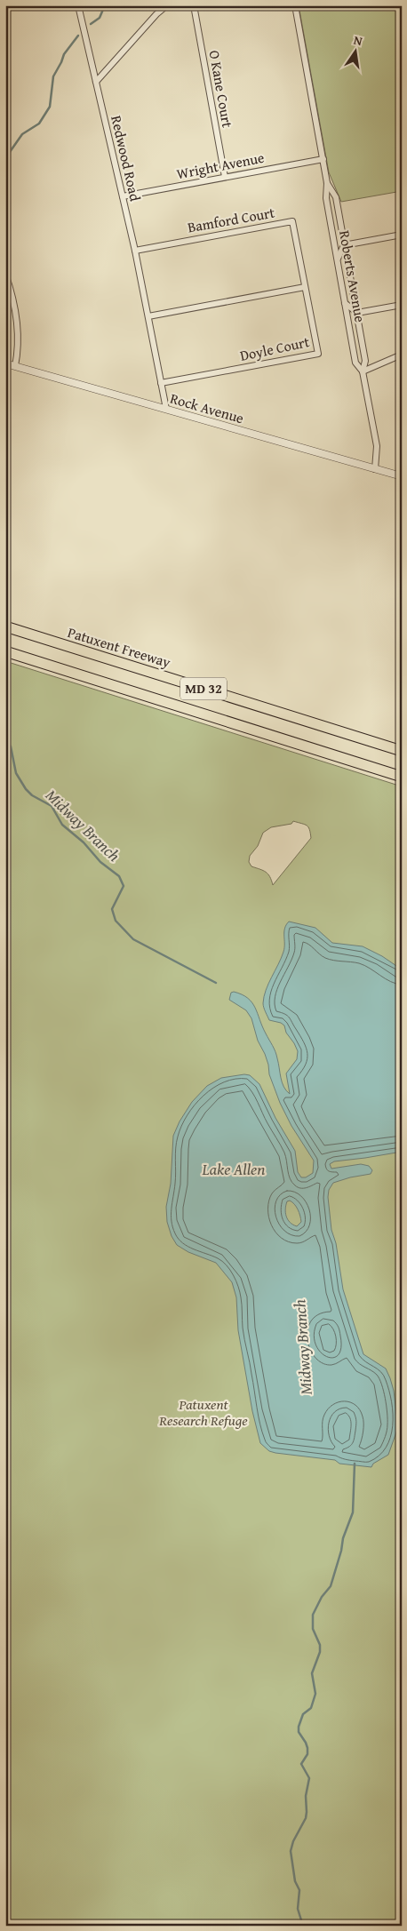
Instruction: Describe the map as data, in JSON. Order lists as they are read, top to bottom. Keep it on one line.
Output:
{"streets":{"highway":["Patuxent Freeway","MD 32"],"street":["O Kane Court","Redwood Road","Wright Avenue","Bamford Court","Roberts Avenue","Doyle Court","Rock Avenue"]},"crossings":[["O Kane Court","Wright Avenue"],["Redwood Road","Wright Avenue"],["Redwood Road","Bamford Court"],["Wright Avenue","Roberts Avenue"],["Bamford Court","Doyle Court"],["Roberts Avenue","Rock Avenue"]],"water":["Midway Branch","Lake Allen"],"parks":["Patuxent Research Refuge"],"north":"top"}
